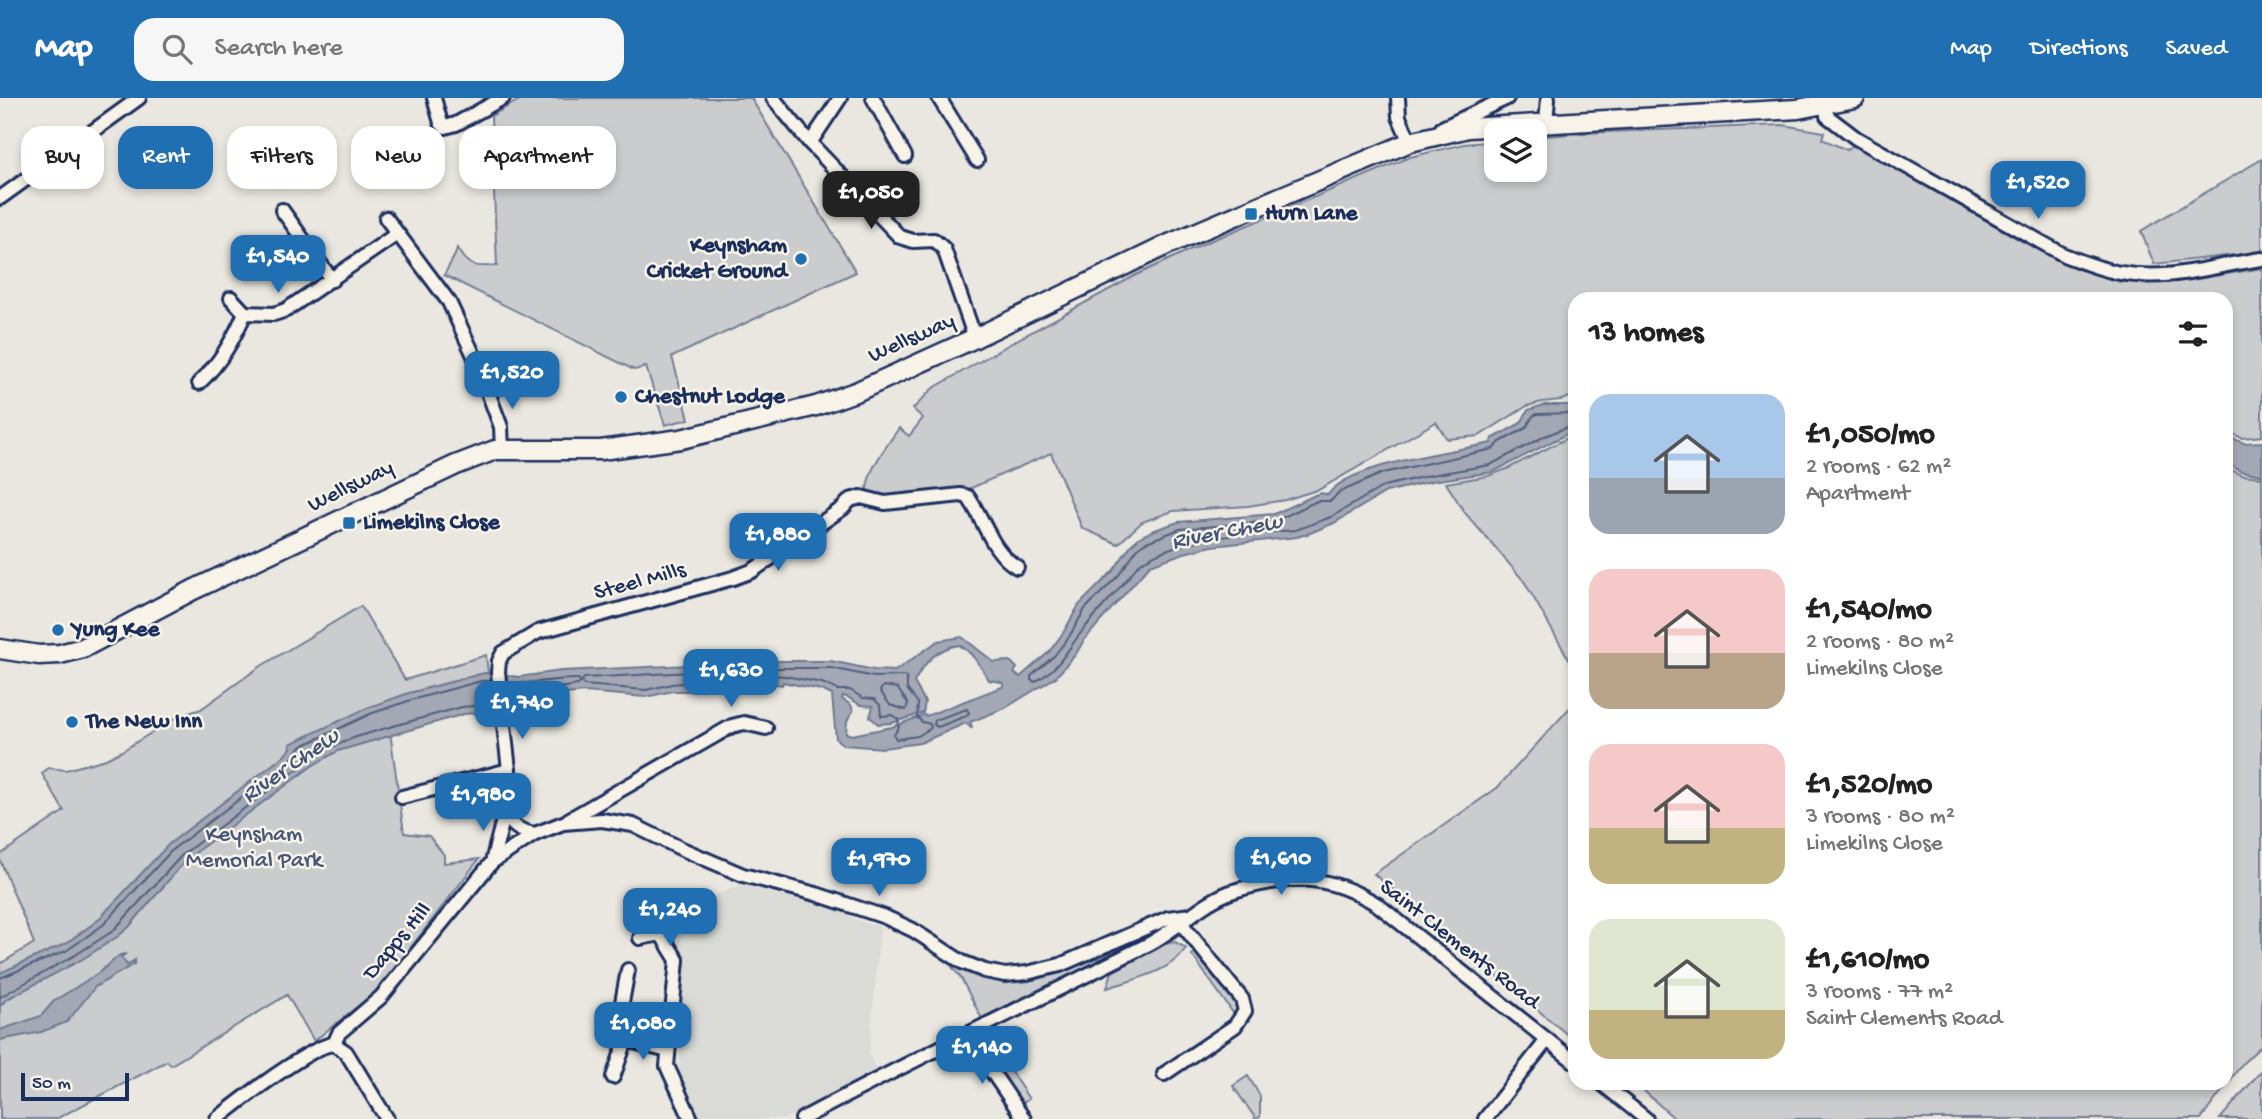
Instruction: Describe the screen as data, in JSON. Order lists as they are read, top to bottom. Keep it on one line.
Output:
{"streets":{"main road":["Wellsway"],"street":["Steel Mills","Dapps Hill","Saint Clements Road"]},"crossings":[["Steel Mills","Dapps Hill"],["Dapps Hill","Saint Clements Road"]],"water":["River Chew"],"parks":["Keynsham Memorial Park"],"places":{"transit":["Hurn Lane","Limekilns Close"],"other":["Keynsham Cricket Ground","Chestnut Lodge","Yung Kee","The New Inn"]},"scale_bar":"50 m","page":{"header":"Map","search":"Search here","nav":["Map","Directions","Saved"],"chip":["Buy","Rent","Filters","New","Apartment"],"price":["£1,520","£1,050","£1,540","£1,520","£1,880","£1,630","£1,740","£1,980","£1,610","£1,970","£1,240","£1,080","£1,140"],"heading":"13 homes","list":[{"name":"£1,050/mo","note":"2 rooms · 62 m² · Apartment"},{"name":"£1,540/mo","note":"2 rooms · 80 m² · Limekilns Close"},{"name":"£1,520/mo","note":"3 rooms · 80 m² · Limekilns Close"},{"name":"£1,610/mo","note":"3 rooms · 77 m² · Saint Clements Road"}],"scale":"50 m"}}
